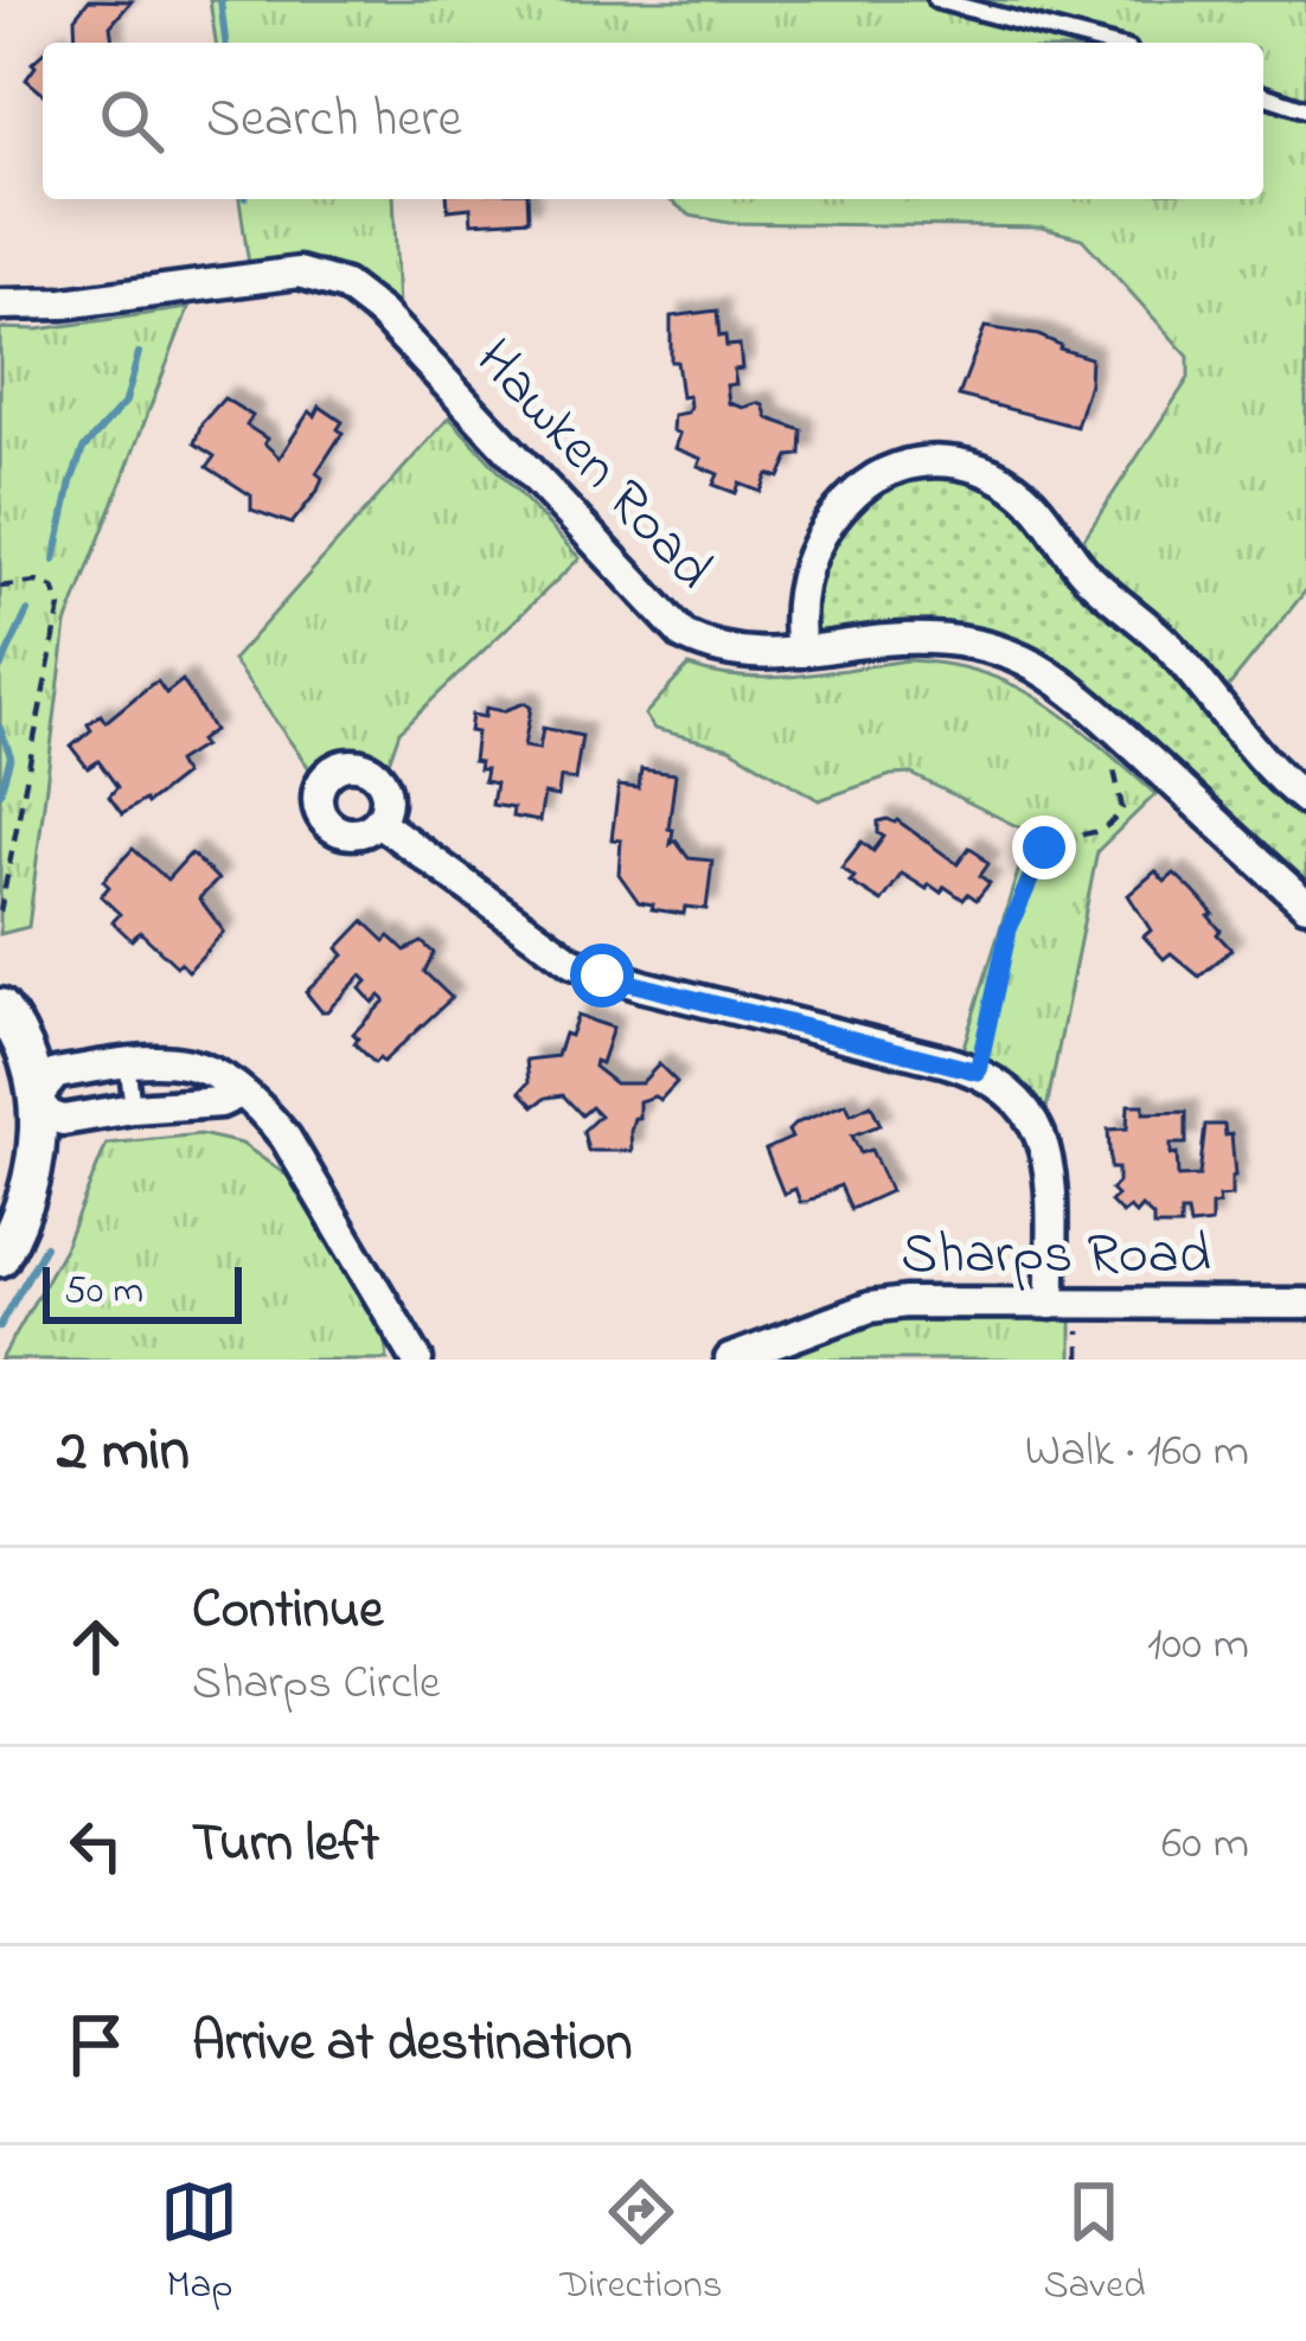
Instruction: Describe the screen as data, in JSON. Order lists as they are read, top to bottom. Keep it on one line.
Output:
{"streets":{"street":["Hawken Road","Sharps Road"]},"scale_bar":"50 m","page":{"search":"Search here","scale":"50 m","heading":["2 min","Walk · 160 m"],"list":[["Continue","Sharps Circle","100 m"],["Turn left","60 m"],"Arrive at destination"],"nav":["Map","Directions","Saved"]}}
